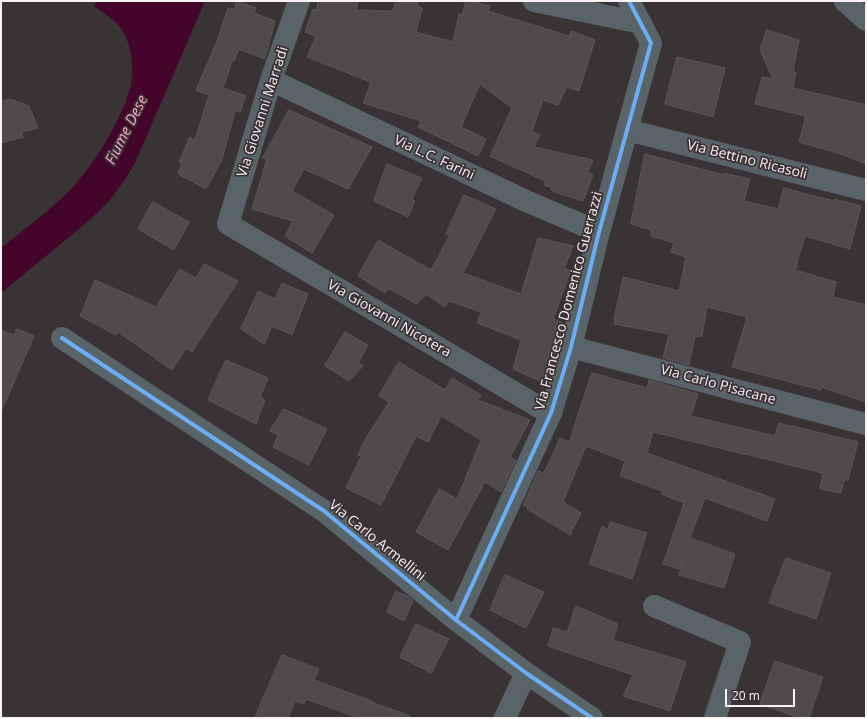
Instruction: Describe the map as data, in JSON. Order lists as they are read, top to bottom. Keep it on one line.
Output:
{"streets":{"street":["Via Giovanni Marradi","Via L.C. Farini","Via Bettino Ricasoli","Via Francesco Domenico Guerrazzi","Via Giovanni Nicotera","Via Carlo Pisacane","Via Carlo Armellini"]},"crossings":[["Via Giovanni Marradi","Via L.C. Farini"],["Via Giovanni Marradi","Via Giovanni Nicotera"],["Via L.C. Farini","Via Francesco Domenico Guerrazzi"],["Via Bettino Ricasoli","Via Francesco Domenico Guerrazzi"],["Via Francesco Domenico Guerrazzi","Via Giovanni Nicotera"],["Via Francesco Domenico Guerrazzi","Via Carlo Pisacane"],["Via Francesco Domenico Guerrazzi","Via Carlo Armellini"]],"water":["Fiume Dese"],"scale_bar":"20 m"}
